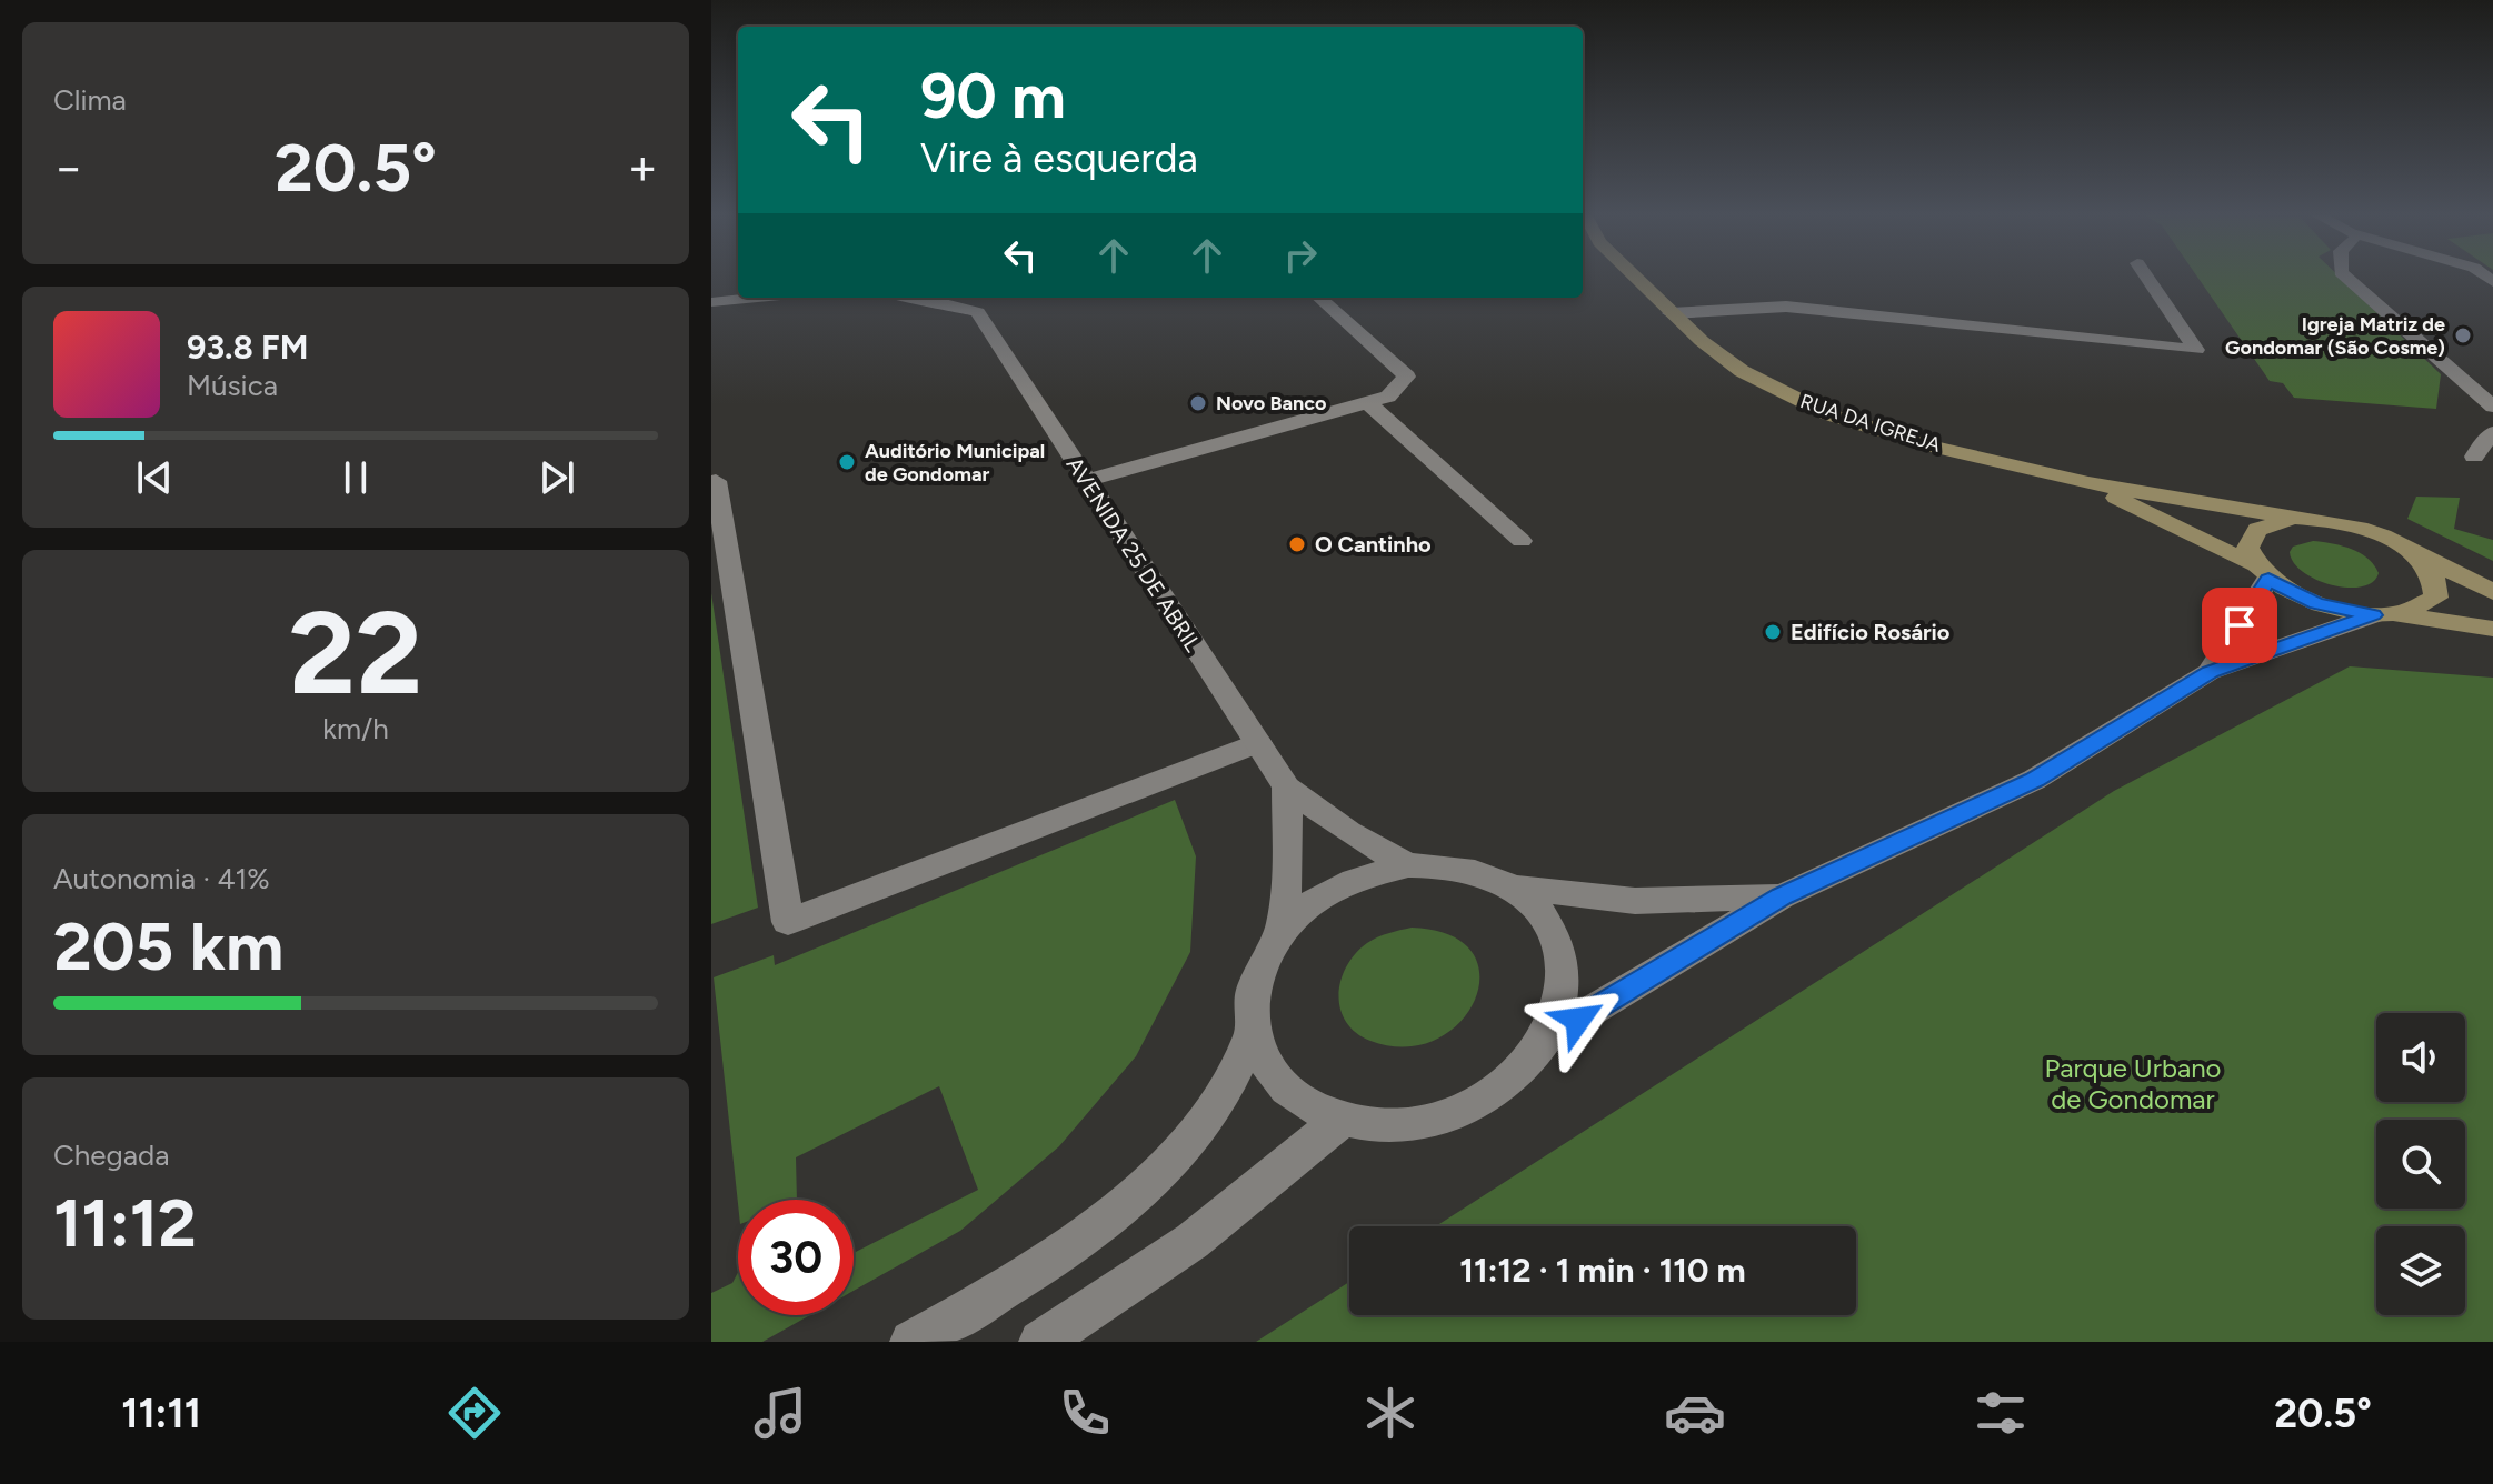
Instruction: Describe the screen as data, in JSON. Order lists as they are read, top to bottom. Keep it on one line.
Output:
{"streets":{"main road":["RUA DA IGREJA"],"street":["AVENIDA 25 DE ABRIL"]},"parks":["Parque Urbano de Gondomar"],"places":["Igreja Matriz de Gondomar (São Cosme)","Novo Banco","Auditório Municipal de Gondomar","O Cantinho","Edifício Rosário"],"page":{"tile":["Clima",["22","km/h"],["Autonomia · 41%","205 km"],["Chegada","11:12"]],"turn":["90 m","Vire à esquerda"],"heat":["−","20.5°","+"],"song":["93.8 FM","Música"],"limit":"30","trip":"11:12 · 1 min · 110 m","tabs":["11:11","20.5°"]}}
